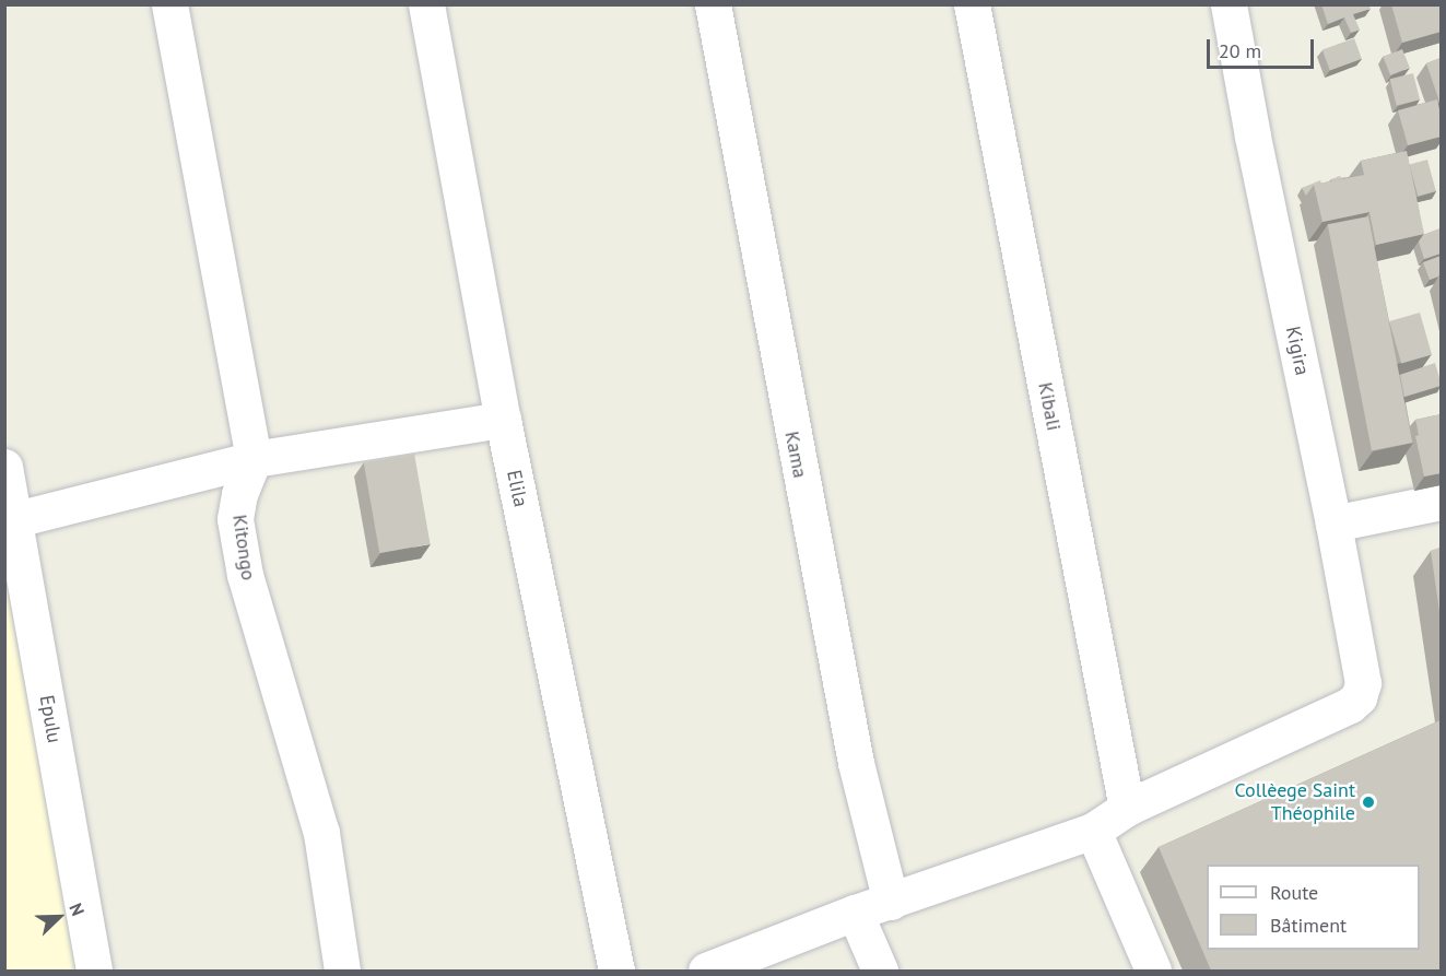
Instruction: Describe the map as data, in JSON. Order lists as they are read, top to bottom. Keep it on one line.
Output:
{"streets":{"street":["Kigira","Kibali","Kama","Elila","Kitongo","Epulu"]},"crossings":[["Kigira","Kibali"]],"places":["Collèege Saint Théophile"],"legend":["Route","Bâtiment"],"scale_bar":"20 m","north":"top right"}
